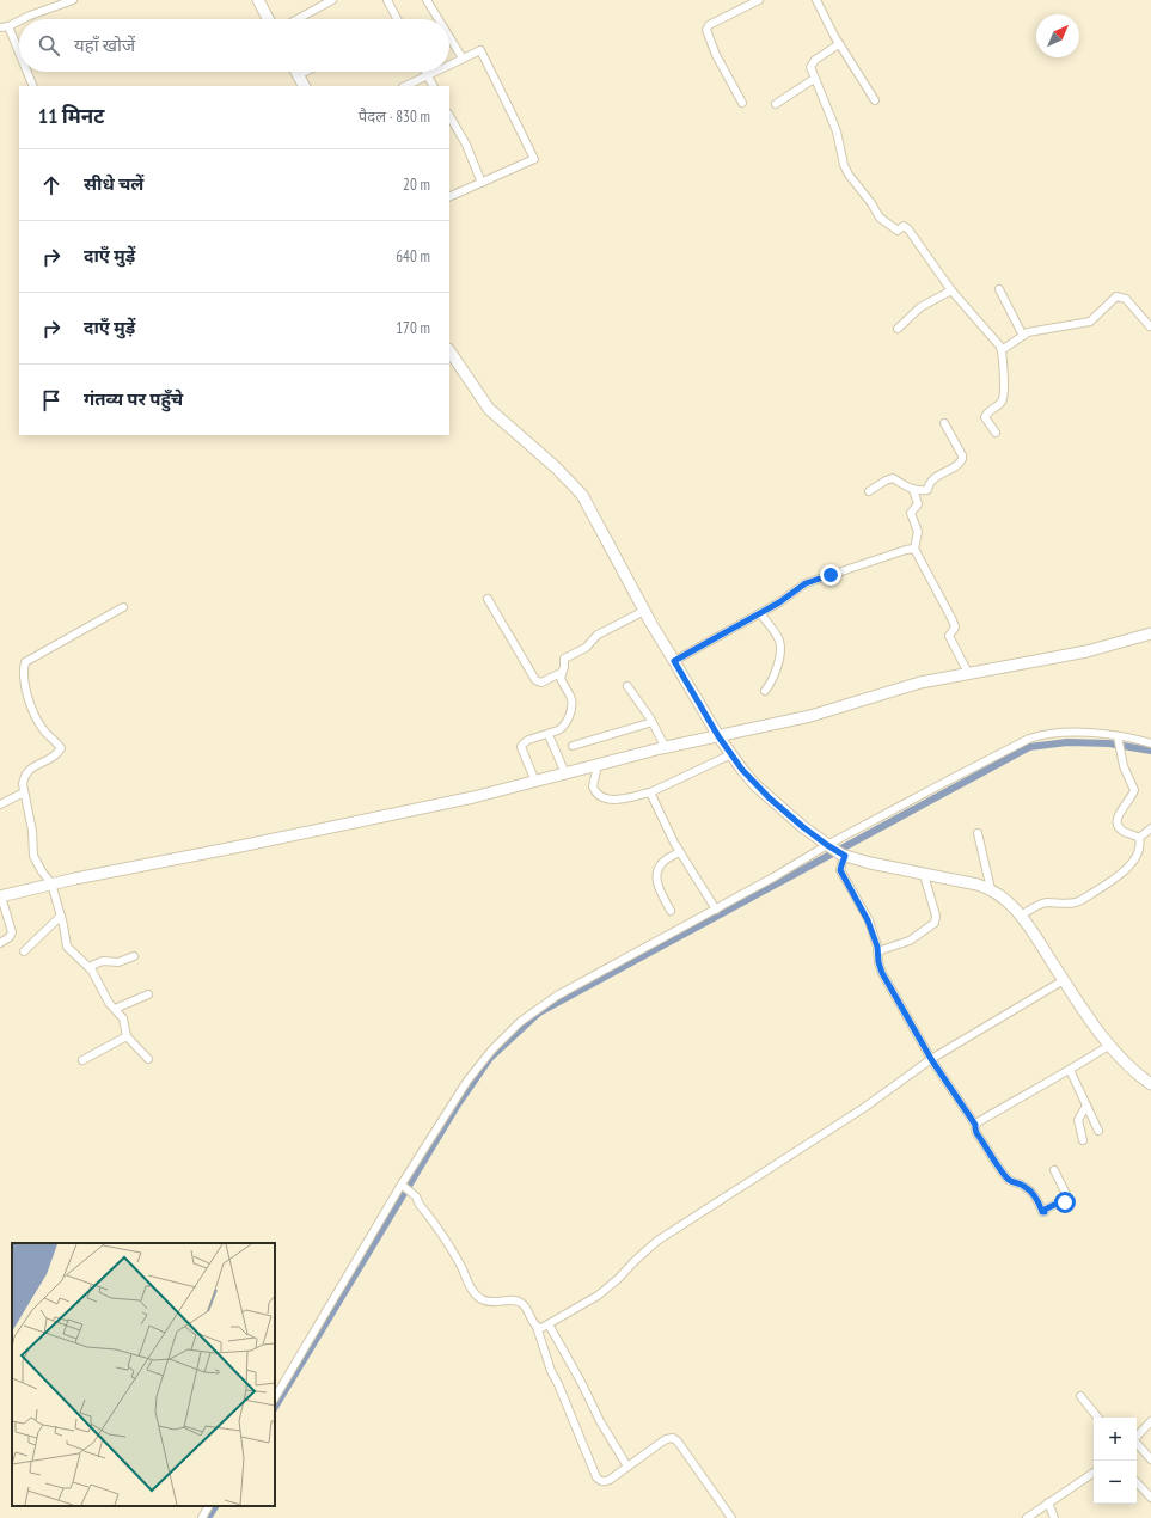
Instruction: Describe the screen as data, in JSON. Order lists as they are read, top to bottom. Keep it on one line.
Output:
{"north":"top right","page":{"search":"यहाँ खोजें","heading":["11 मिनट","पैदल · 830 m"],"list":[["सीधे चलें","20 m"],["दाएँ मुड़ें","640 m"],["दाएँ मुड़ें","170 m"],"गंतव्य पर पहुँचे"],"map_buttons":["+","−"]}}
